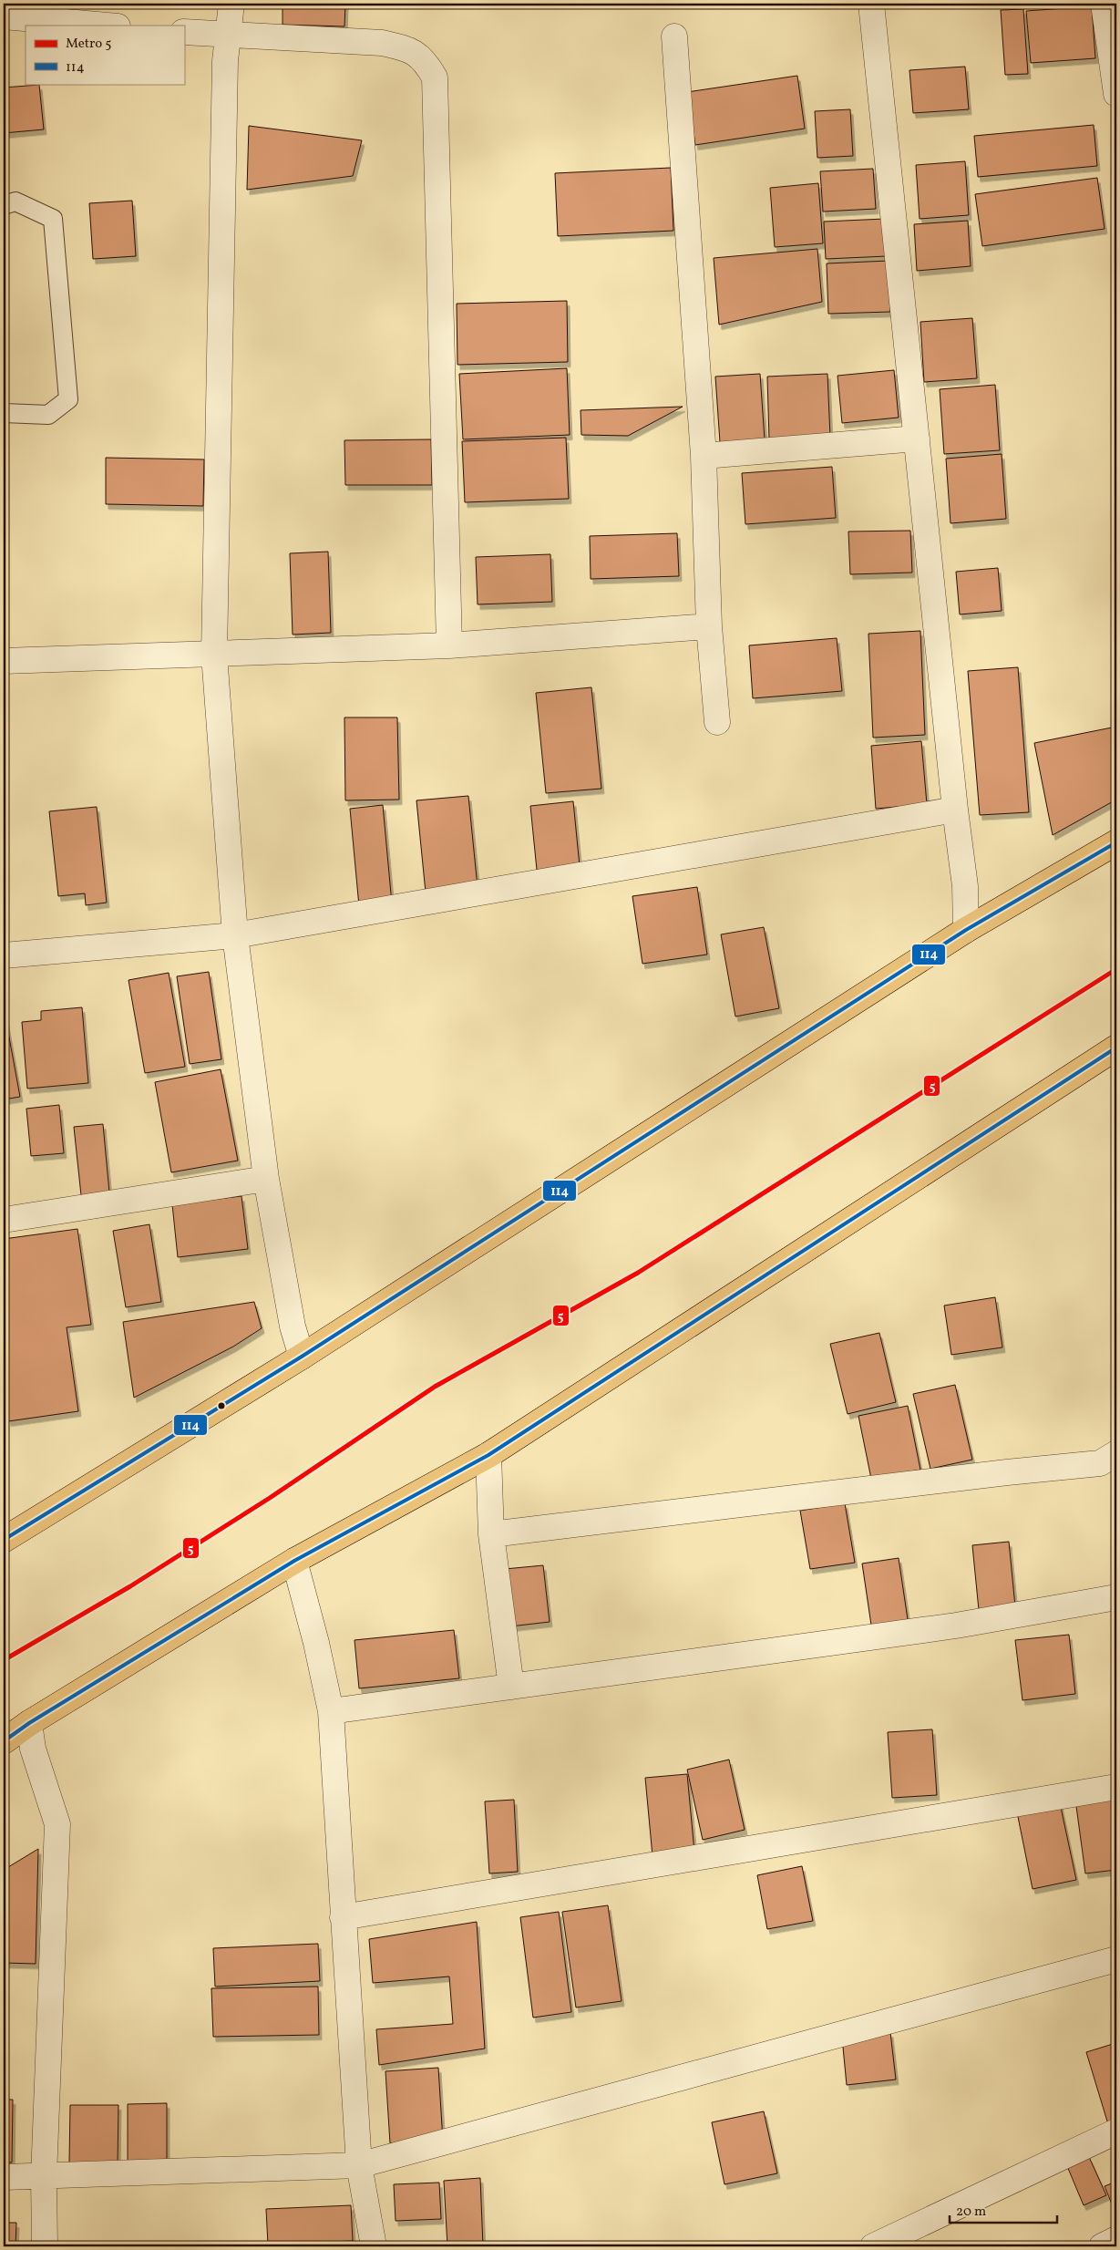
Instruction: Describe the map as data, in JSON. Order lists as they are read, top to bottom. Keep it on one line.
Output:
{"lines":["transit line 114","metro line 5"],"legend":["Metro 5","114"],"scale_bar":"20 m"}
